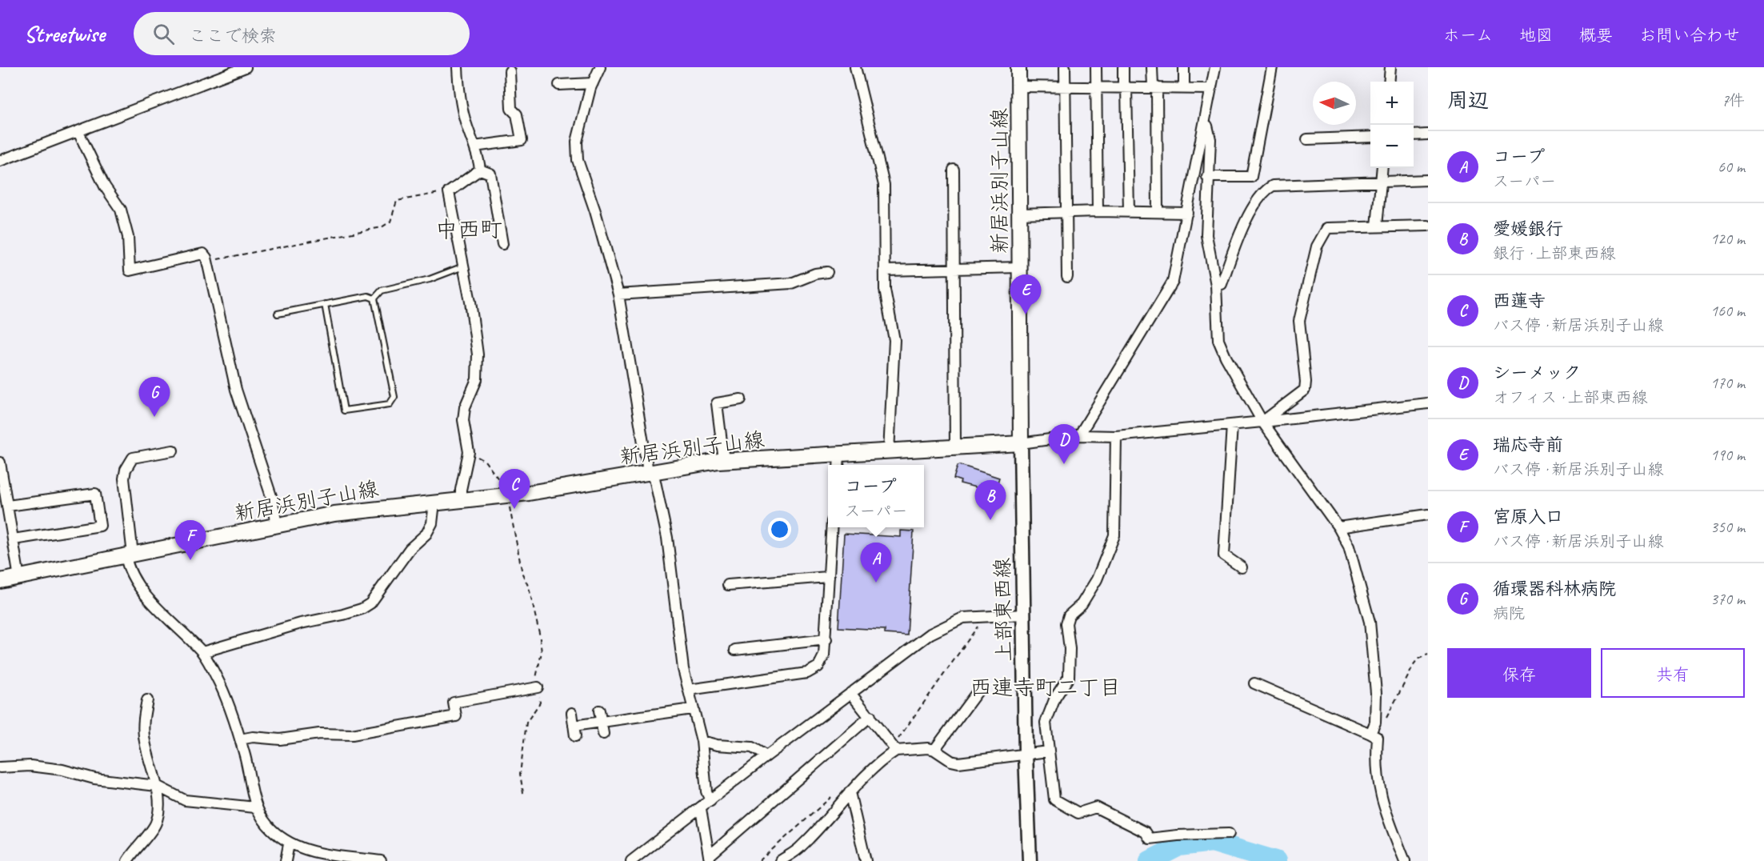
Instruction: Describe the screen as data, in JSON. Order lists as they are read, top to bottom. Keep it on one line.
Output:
{"streets":{"main road":["新居浜別子山線"],"street":["上部東西線"]},"crossings":[["新居浜別子山線","上部東西線"]],"districts":["中西町","西連寺町二丁目"],"north":"left","page":{"header":"Streetwise","search":"ここで検索","nav":["ホーム","地図","概要","お問い合わせ"],"heading":["周辺","7件"],"map_buttons":["+","−"],"list":[{"mark":"A","name":"コープ","note":"スーパー","value":"60 m"},{"mark":"B","name":"愛媛銀行","note":"銀行 · 上部東西線","value":"120 m"},{"mark":"C","name":"西蓮寺","note":"バス停 · 新居浜別子山線","value":"160 m"},{"mark":"D","name":"シーメック","note":"オフィス · 上部東西線","value":"170 m"},{"mark":"E","name":"瑞応寺前","note":"バス停 · 新居浜別子山線","value":"190 m"},{"mark":"F","name":"宮原入口","note":"バス停 · 新居浜別子山線","value":"350 m"},{"mark":"G","name":"循環器科林病院","note":"病院","value":"370 m"}],"pins":["E","G","D","C","B","F","A"],"popup":["コープ","スーパー"],"buttons":["保存","共有"]}}
